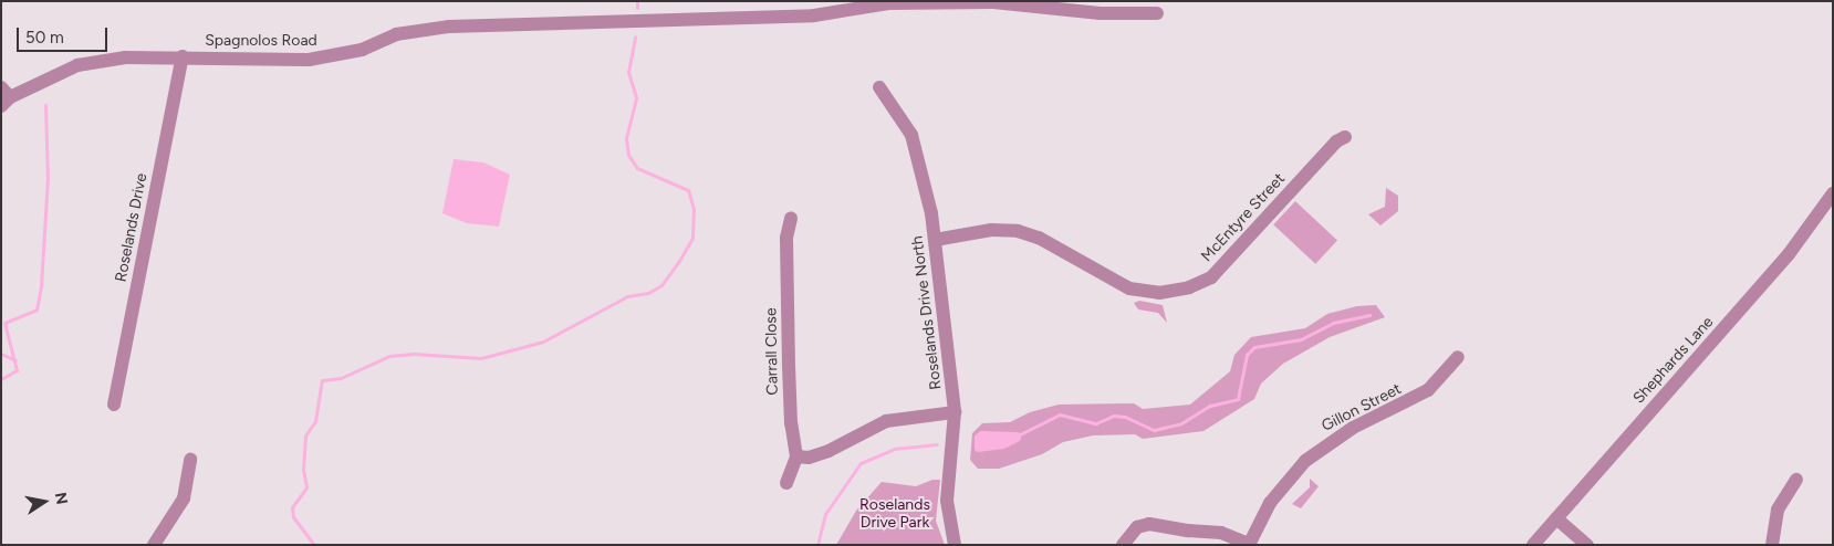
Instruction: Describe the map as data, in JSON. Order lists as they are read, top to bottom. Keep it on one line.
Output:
{"streets":{"street":["Spagnolos Road","McEntyre Street","Roselands Drive","Roselands Drive North","Carrall Close","Shephards Lane","Gillon Street"]},"crossings":[["Spagnolos Road","Roselands Drive"],["McEntyre Street","Roselands Drive North"]],"parks":["Roselands Drive Park"],"scale_bar":"50 m","north":"right"}
